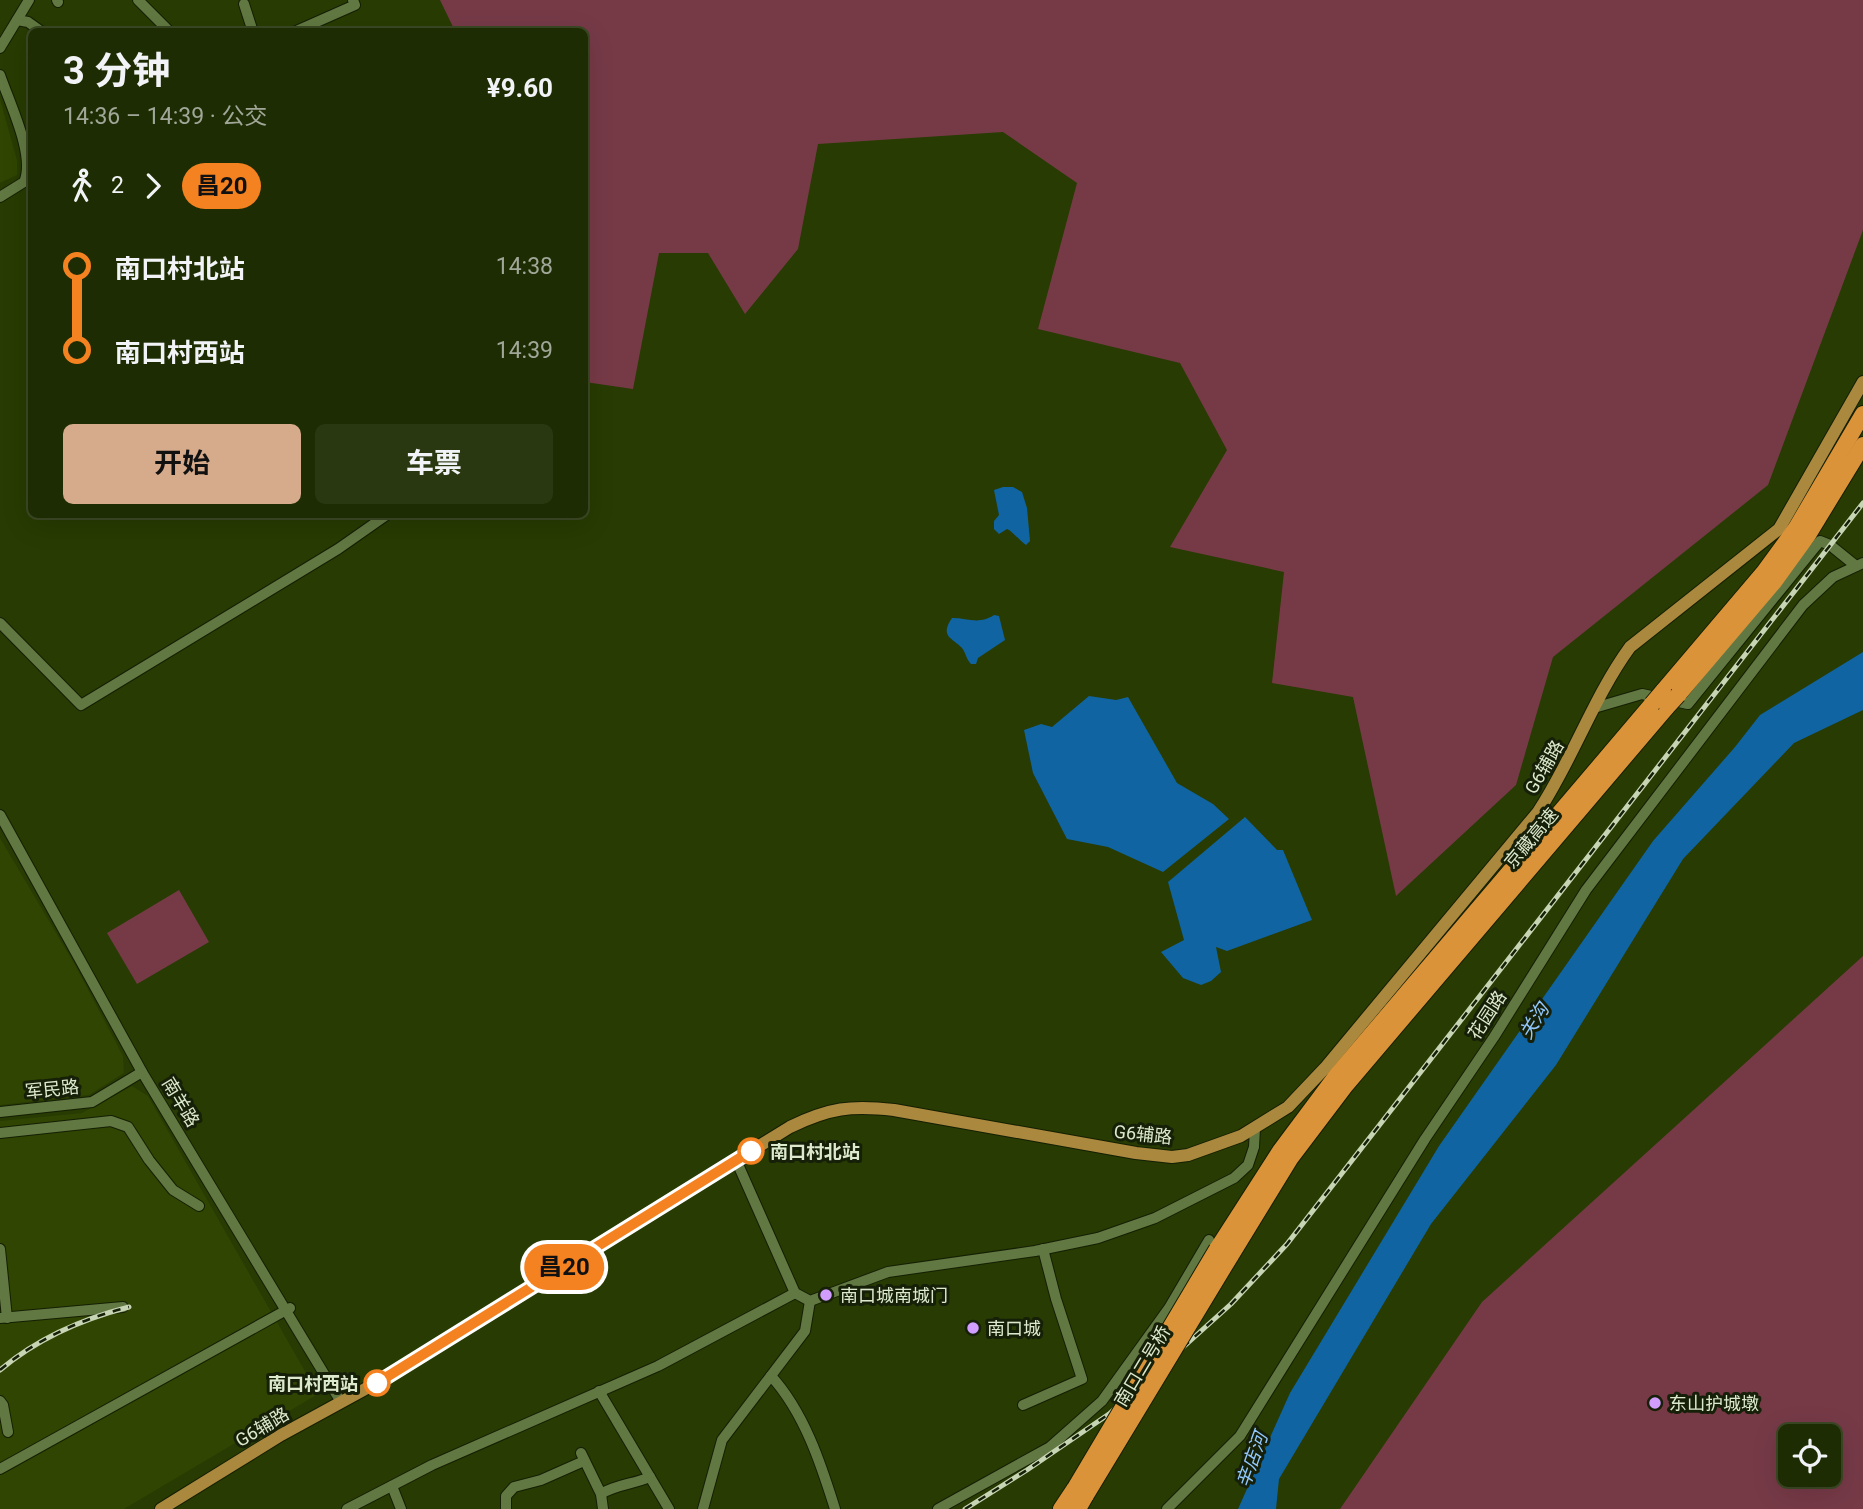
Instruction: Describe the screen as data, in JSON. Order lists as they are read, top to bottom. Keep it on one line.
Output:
{"streets":{"highway":["南口二号桥"],"main road":["G6辅路"],"street":["花园路","军民路","南羊路"]},"crossings":[["G6辅路","南羊路"],["军民路","南羊路"]],"water":["关沟","辛店河"],"places":["南口村北站","南口城南城门","南口城","南口村西站","东山护城墩"],"lines":["bus line 昌20"],"page":{"on_map":"昌20","heading":["3 分钟","14:36 – 14:39 · 公交","¥9.60"],"legs":["2","昌20"],"list":[{"name":"南口村北站","value":"14:38"},{"name":"南口村西站","value":"14:39"}],"buttons":["开始","车票"]}}
